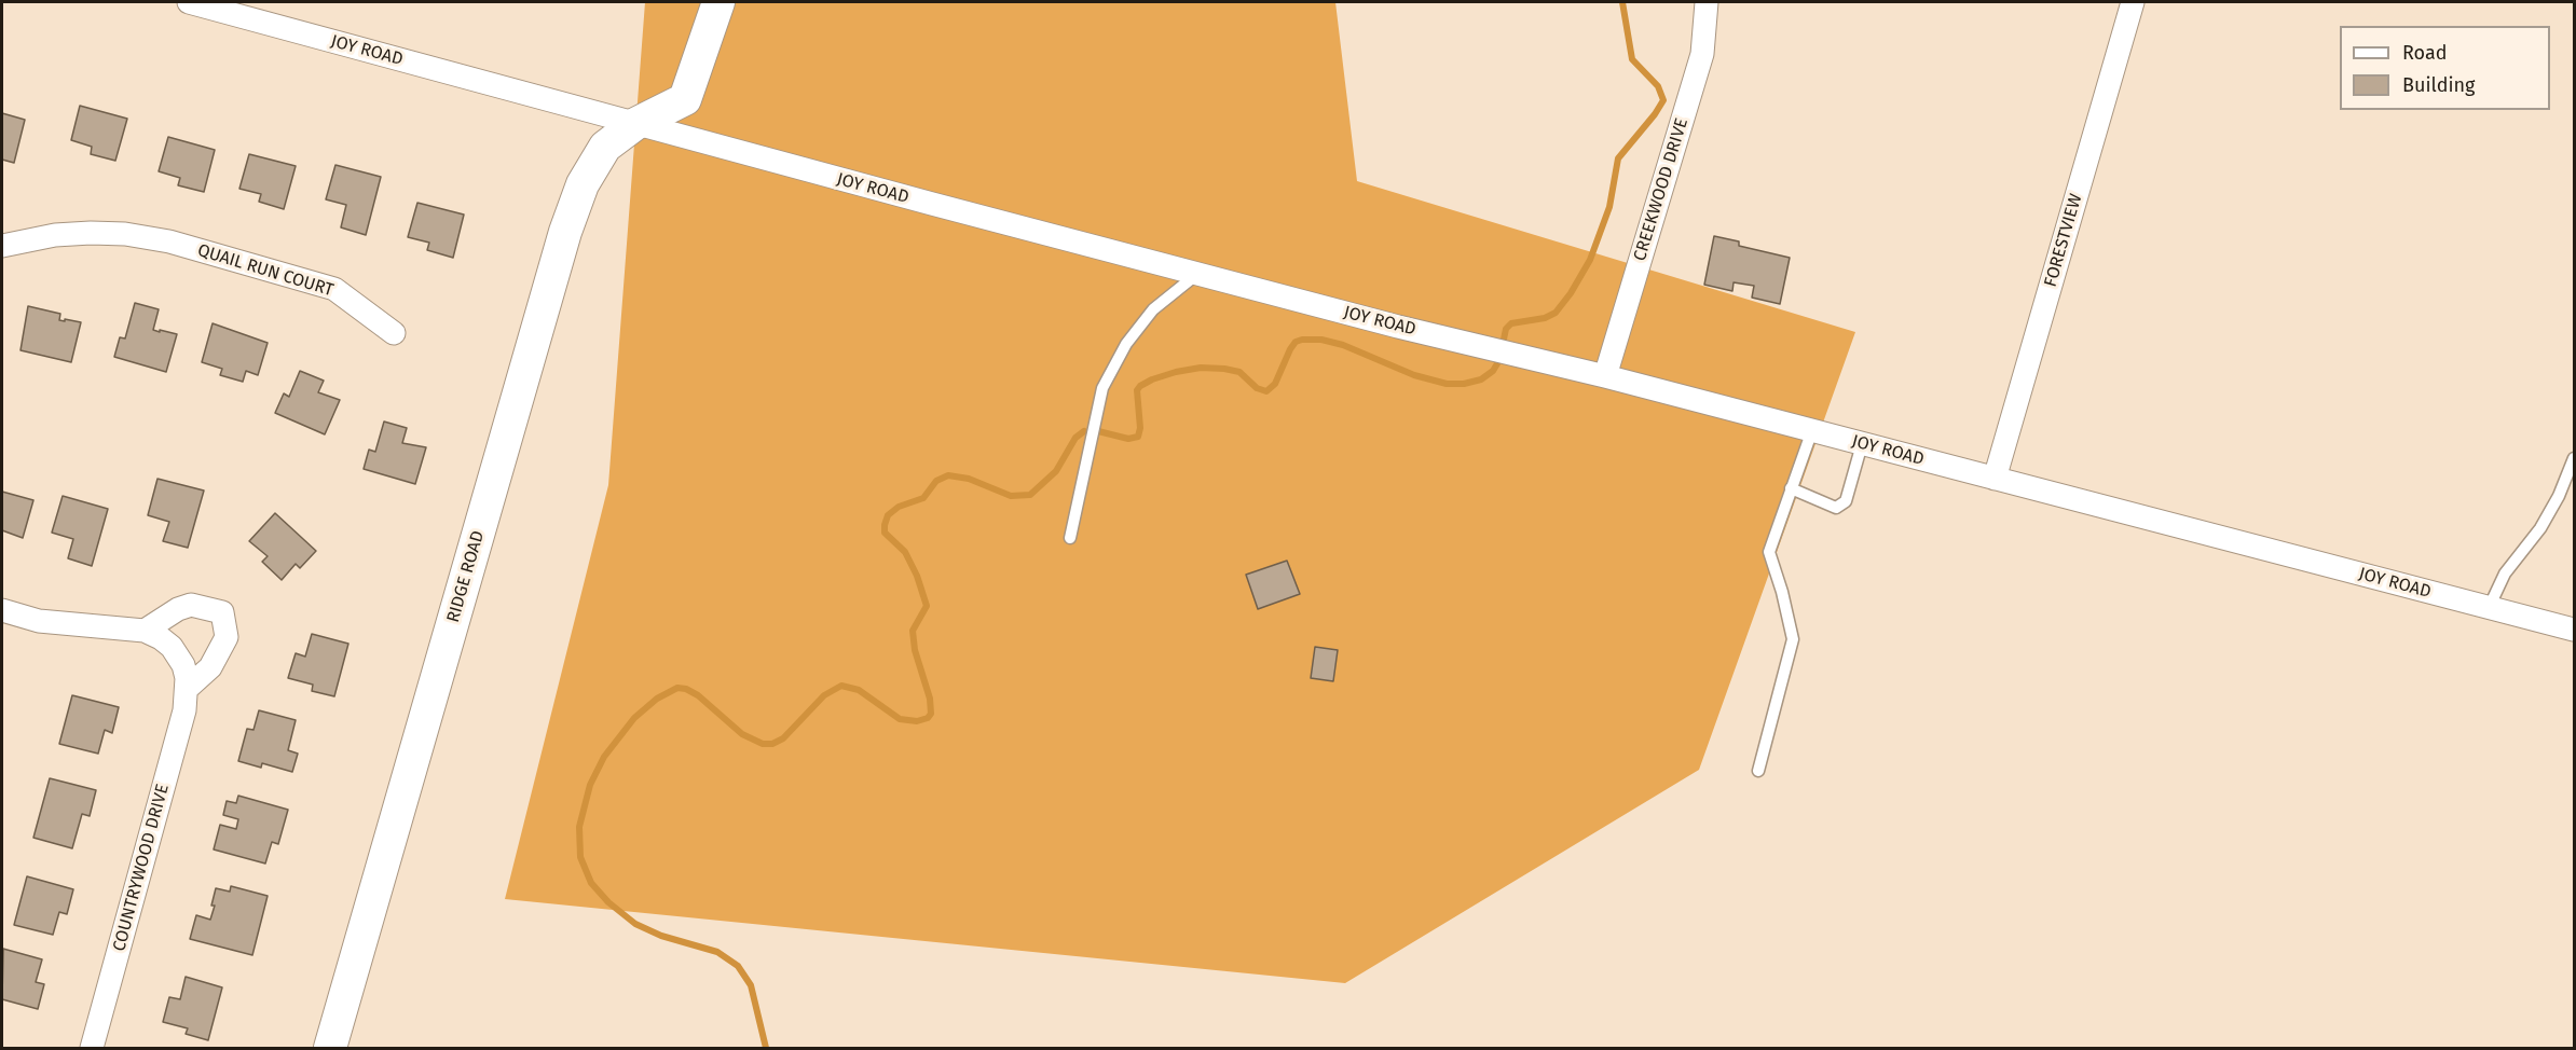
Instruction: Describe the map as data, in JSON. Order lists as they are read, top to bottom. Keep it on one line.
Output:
{"streets":{"street":["JOY ROAD","CREEKWOOD DRIVE","FORESTVIEW","QUAIL RUN COURT","RIDGE ROAD","COUNTRYWOOD DRIVE"]},"crossings":[["JOY ROAD","CREEKWOOD DRIVE"],["JOY ROAD","FORESTVIEW"],["JOY ROAD","RIDGE ROAD"]],"legend":["Road","Building"]}
